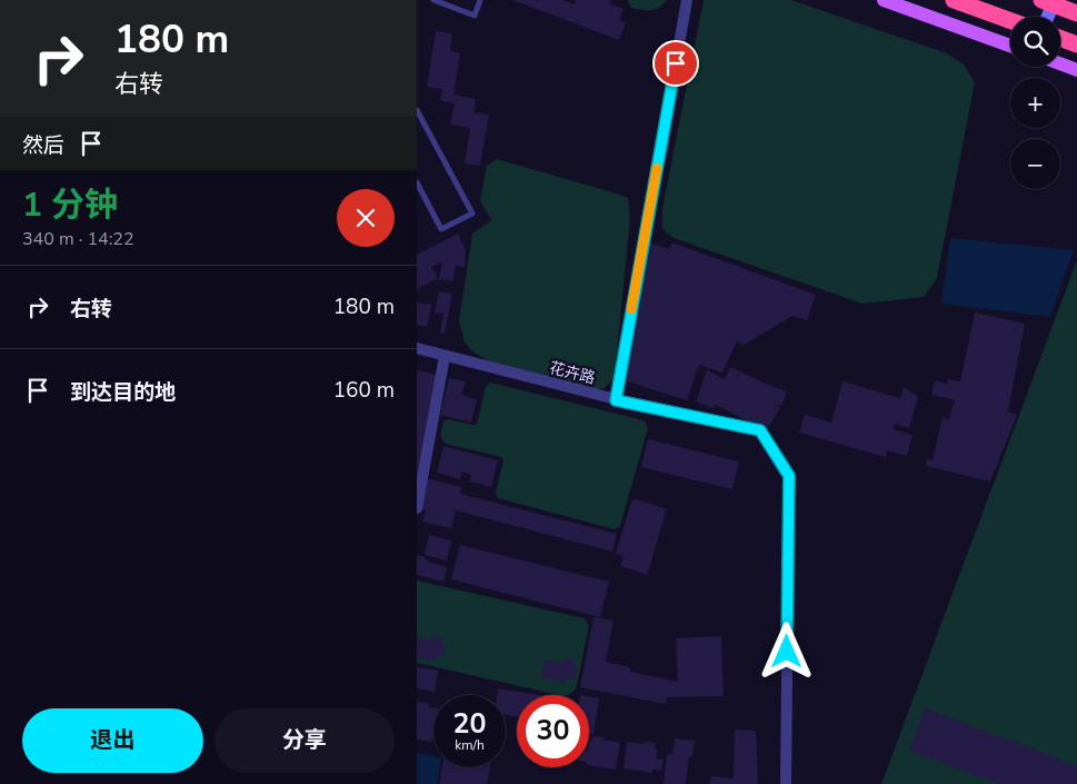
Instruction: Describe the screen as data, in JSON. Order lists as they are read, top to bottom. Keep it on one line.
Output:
{"streets":{"street":["花卉路"]},"page":{"turn":["180 m","右转"],"map_buttons":["+","−"],"then":"然后","heading":["1 分钟","340 m · 14:22"],"list":[{"name":"右转","value":"180 m"},{"name":"到达目的地","value":"160 m"}],"speed":"20 km/h","limit":"30","buttons":["退出","分享"]}}
